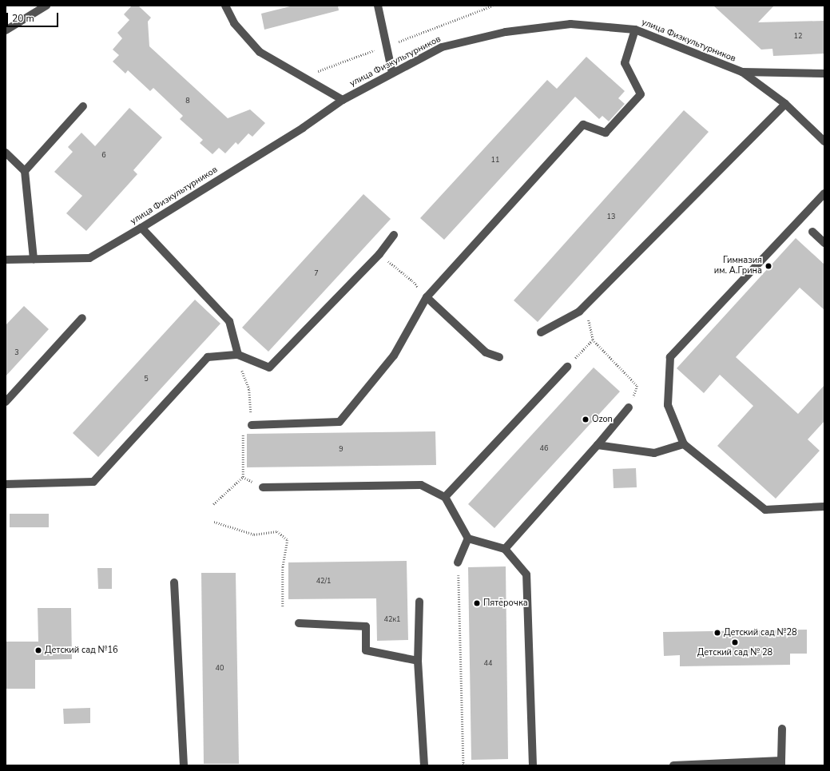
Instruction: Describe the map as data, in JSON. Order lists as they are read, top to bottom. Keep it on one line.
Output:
{"streets":{"street":["улица Физкультурников"]},"places":["Гимназия им. А.Грина","Ozon","Пятёрочка","Детский сад №28","Детский сад № 28","Детский сад №16"],"house_numbers":["12","8","6","11","13","7","3","5","46","9","42/1","42к1","44","40"],"scale_bar":"20 m"}
